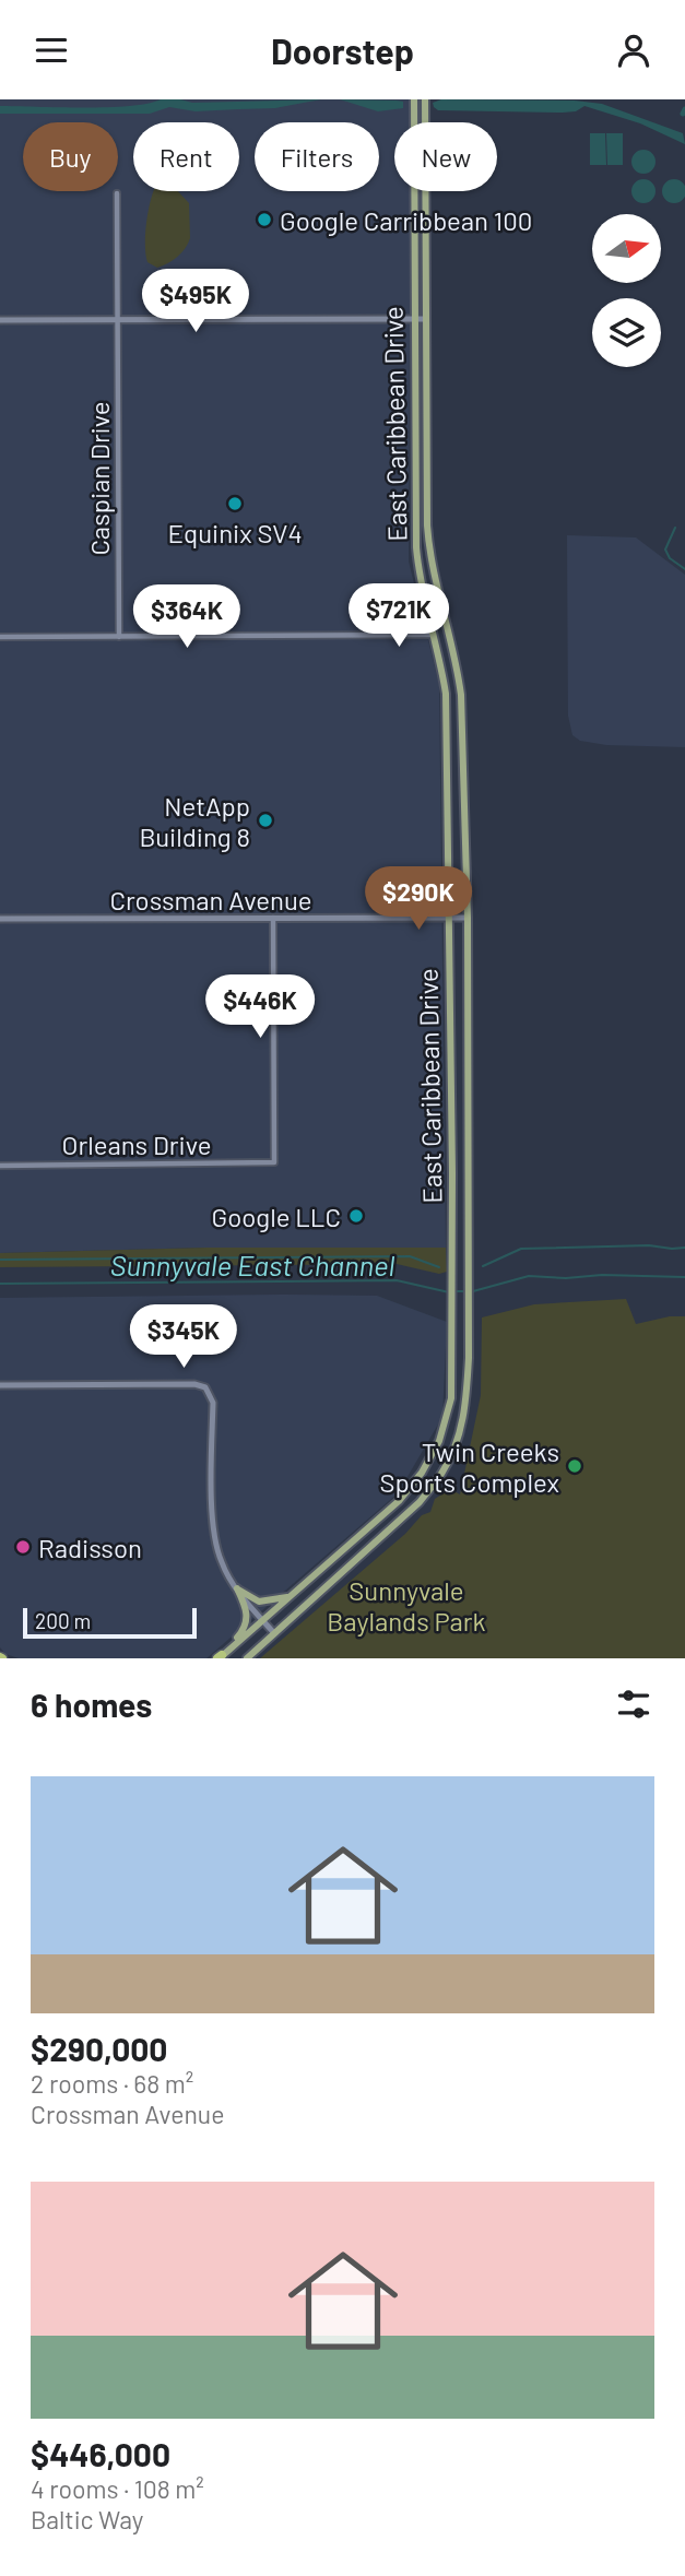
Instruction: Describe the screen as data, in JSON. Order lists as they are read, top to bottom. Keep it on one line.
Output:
{"streets":{"main road":["East Caribbean Drive"],"street":["Caspian Drive","Crossman Avenue","Orleans Drive"]},"crossings":[["East Caribbean Drive","Crossman Avenue"],["Crossman Avenue","Orleans Drive"]],"water":["Sunnyvale East Channel"],"parks":["Sunnyvale Baylands Park"],"places":["Google Carribbean 100","Equinix SV4","NetApp Building 8","Google LLC","Twin Creeks Sports Complex","Radisson"],"scale_bar":"200 m","north":"right","page":{"header":"Doorstep","chip":["Buy","Rent","Filters","New"],"price":["$495K","$721K","$364K","$290K","$446K","$345K"],"scale":"200 m","heading":"6 homes","list":[{"name":"$290,000","note":"2 rooms · 68 m² · Crossman Avenue"},{"name":"$446,000","note":"4 rooms · 108 m² · Baltic Way"}]}}
